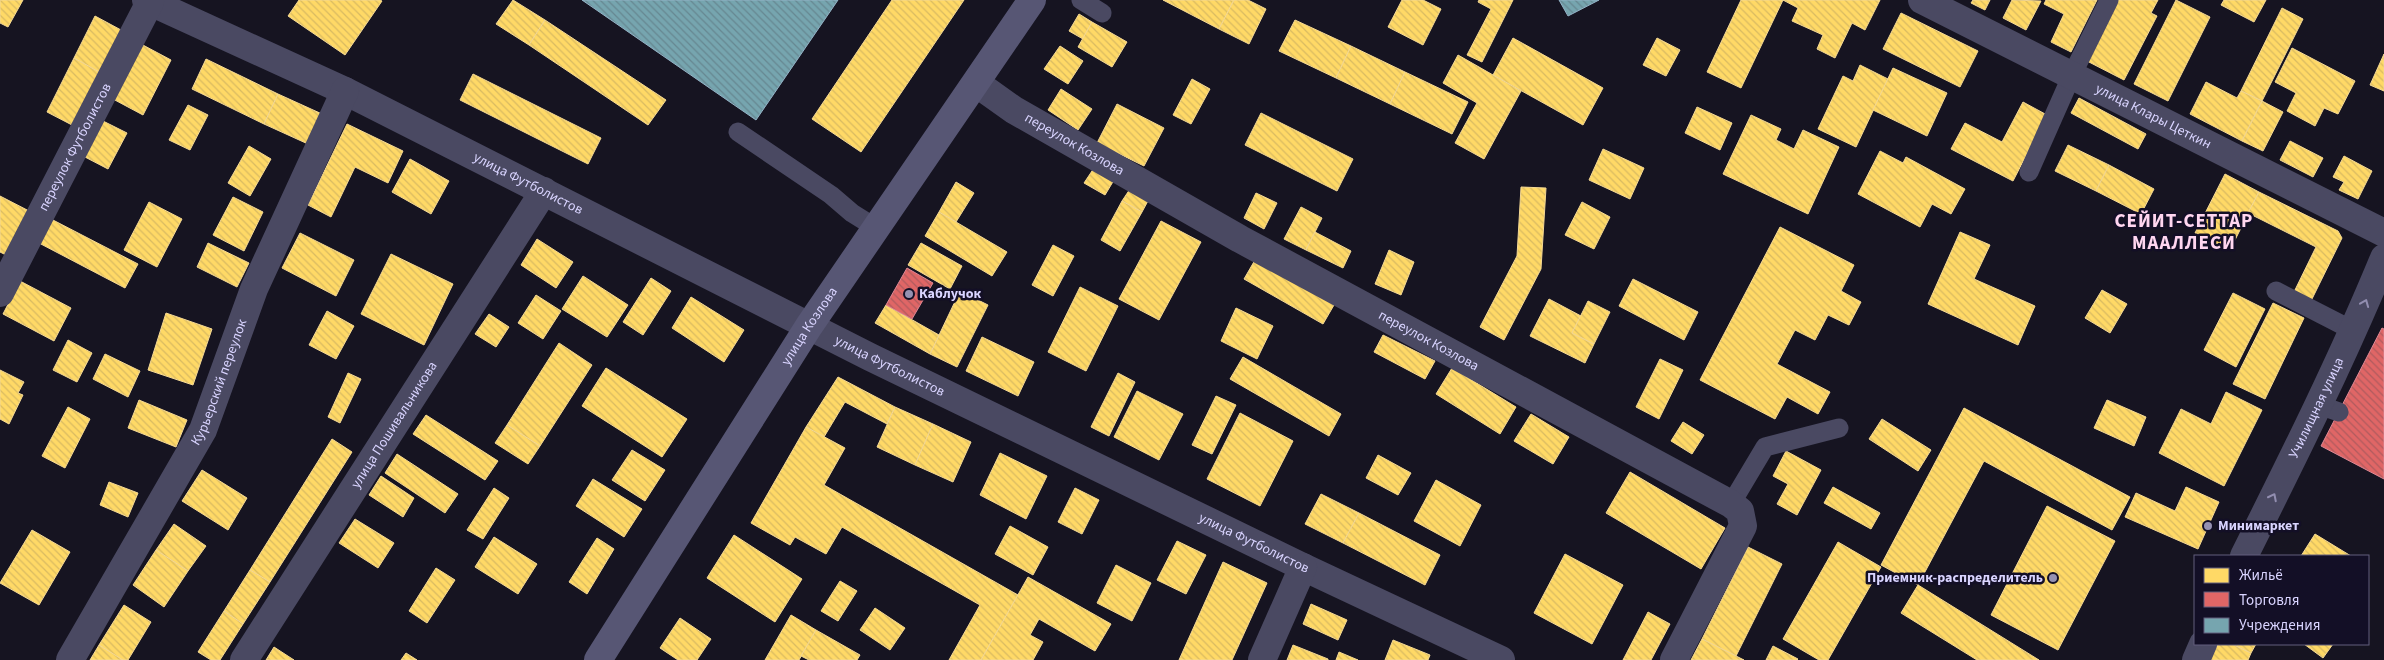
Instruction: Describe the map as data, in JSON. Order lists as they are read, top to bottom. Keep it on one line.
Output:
{"streets":{"main road":["улица Козлова"],"street":["улица Клары Цеткин","переулок Козлова","переулок Футболистов","улица Футболистов","Курьерский переулок","Училищная улица","улица Пошивальникова"]},"crossings":[["переулок Козлова","улица Козлова"],["переулок Футболистов","улица Футболистов"],["улица Футболистов","улица Козлова"],["улица Футболистов","Курьерский переулок"],["улица Футболистов","улица Пошивальникова"]],"one_way":["Училищная улица"],"districts":["СЕЙИТ-СЕТТАР МААЛЛЕСИ"],"places":["Каблучок","Минимаркет","Приемник-распределитель"],"legend":["Жильё","Торговля","Учреждения"]}
